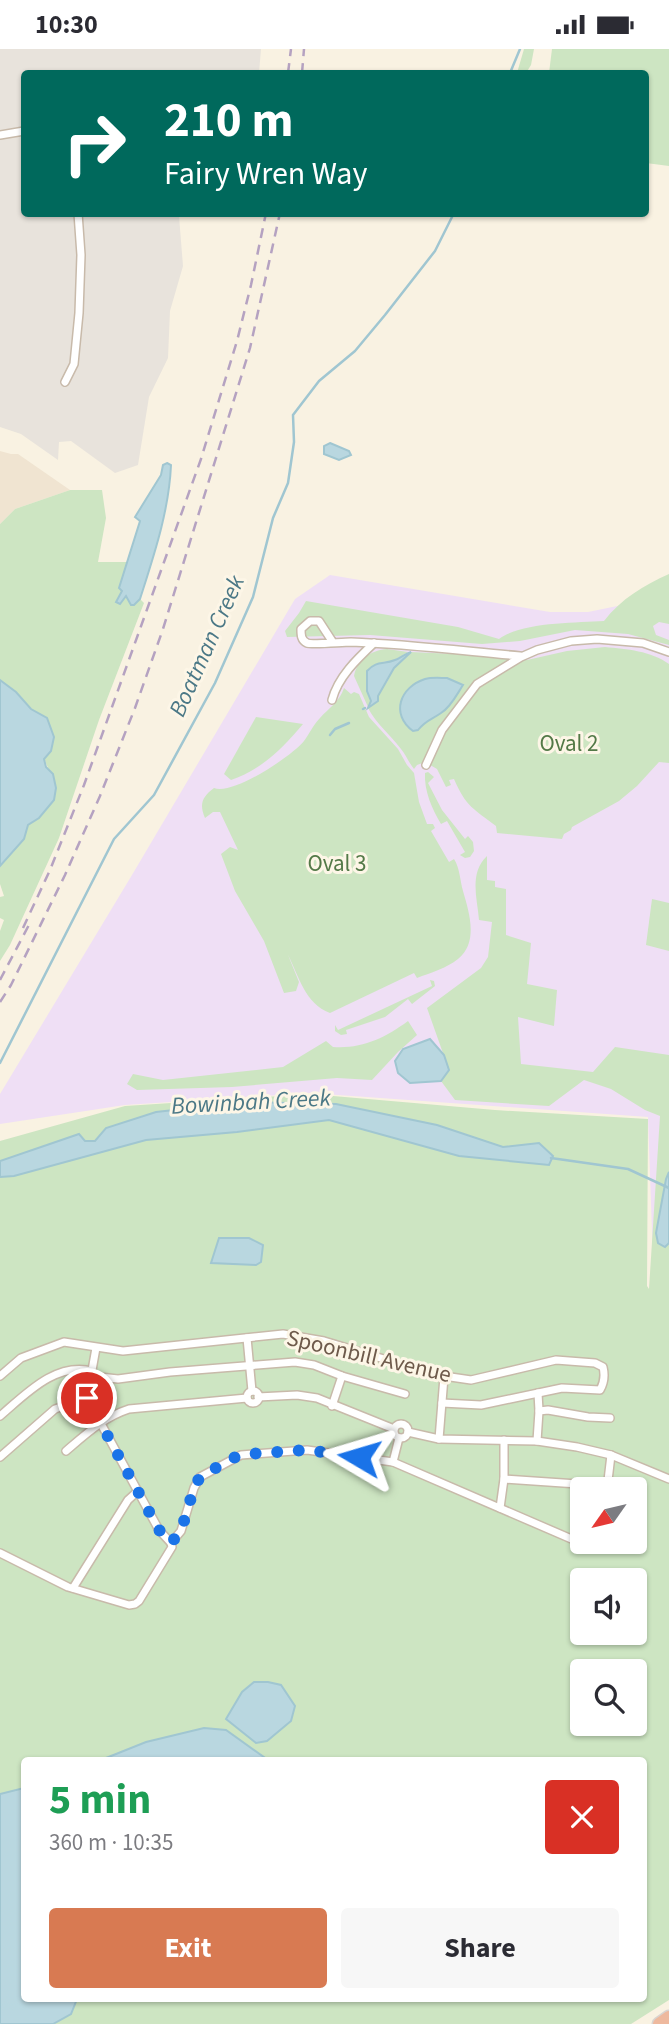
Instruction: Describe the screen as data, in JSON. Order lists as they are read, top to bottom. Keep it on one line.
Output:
{"streets":{"street":["Spoonbill Avenue"]},"water":["Boatman Creek","Bowinbah Creek"],"parks":["Oval 2","Oval 3"],"north":"bottom left","page":{"status":"10:30","turn":["210 m","Fairy Wren Way"],"heading":["5 min","360 m · 10:35"],"buttons":["Exit","Share"]}}
